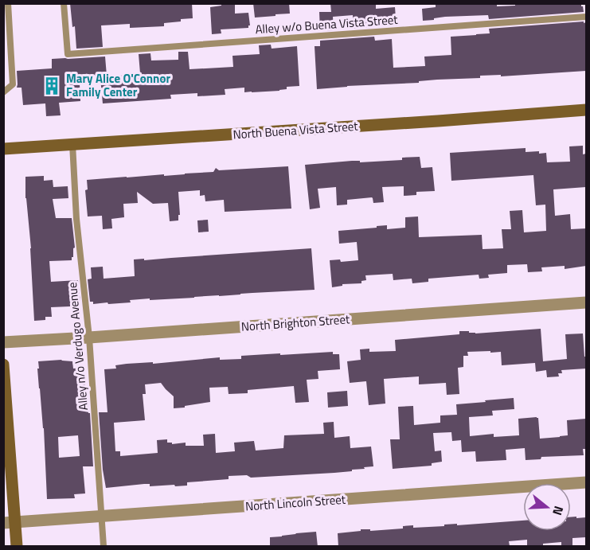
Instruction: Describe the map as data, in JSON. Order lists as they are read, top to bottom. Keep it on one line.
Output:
{"streets":{"main road":["North Buena Vista Street"],"street":["North Brighton Street","North Lincoln Street"],"lane":["Alley w/o Buena Vista Street","Alley n/o Verdugo Avenue"]},"crossings":[["North Buena Vista Street","Alley n/o Verdugo Avenue"],["North Brighton Street","Alley n/o Verdugo Avenue"],["Alley n/o Verdugo Avenue","North Lincoln Street"]],"places":{"building":["Mary Alice O'Connor Family Center"]},"north":"right"}
